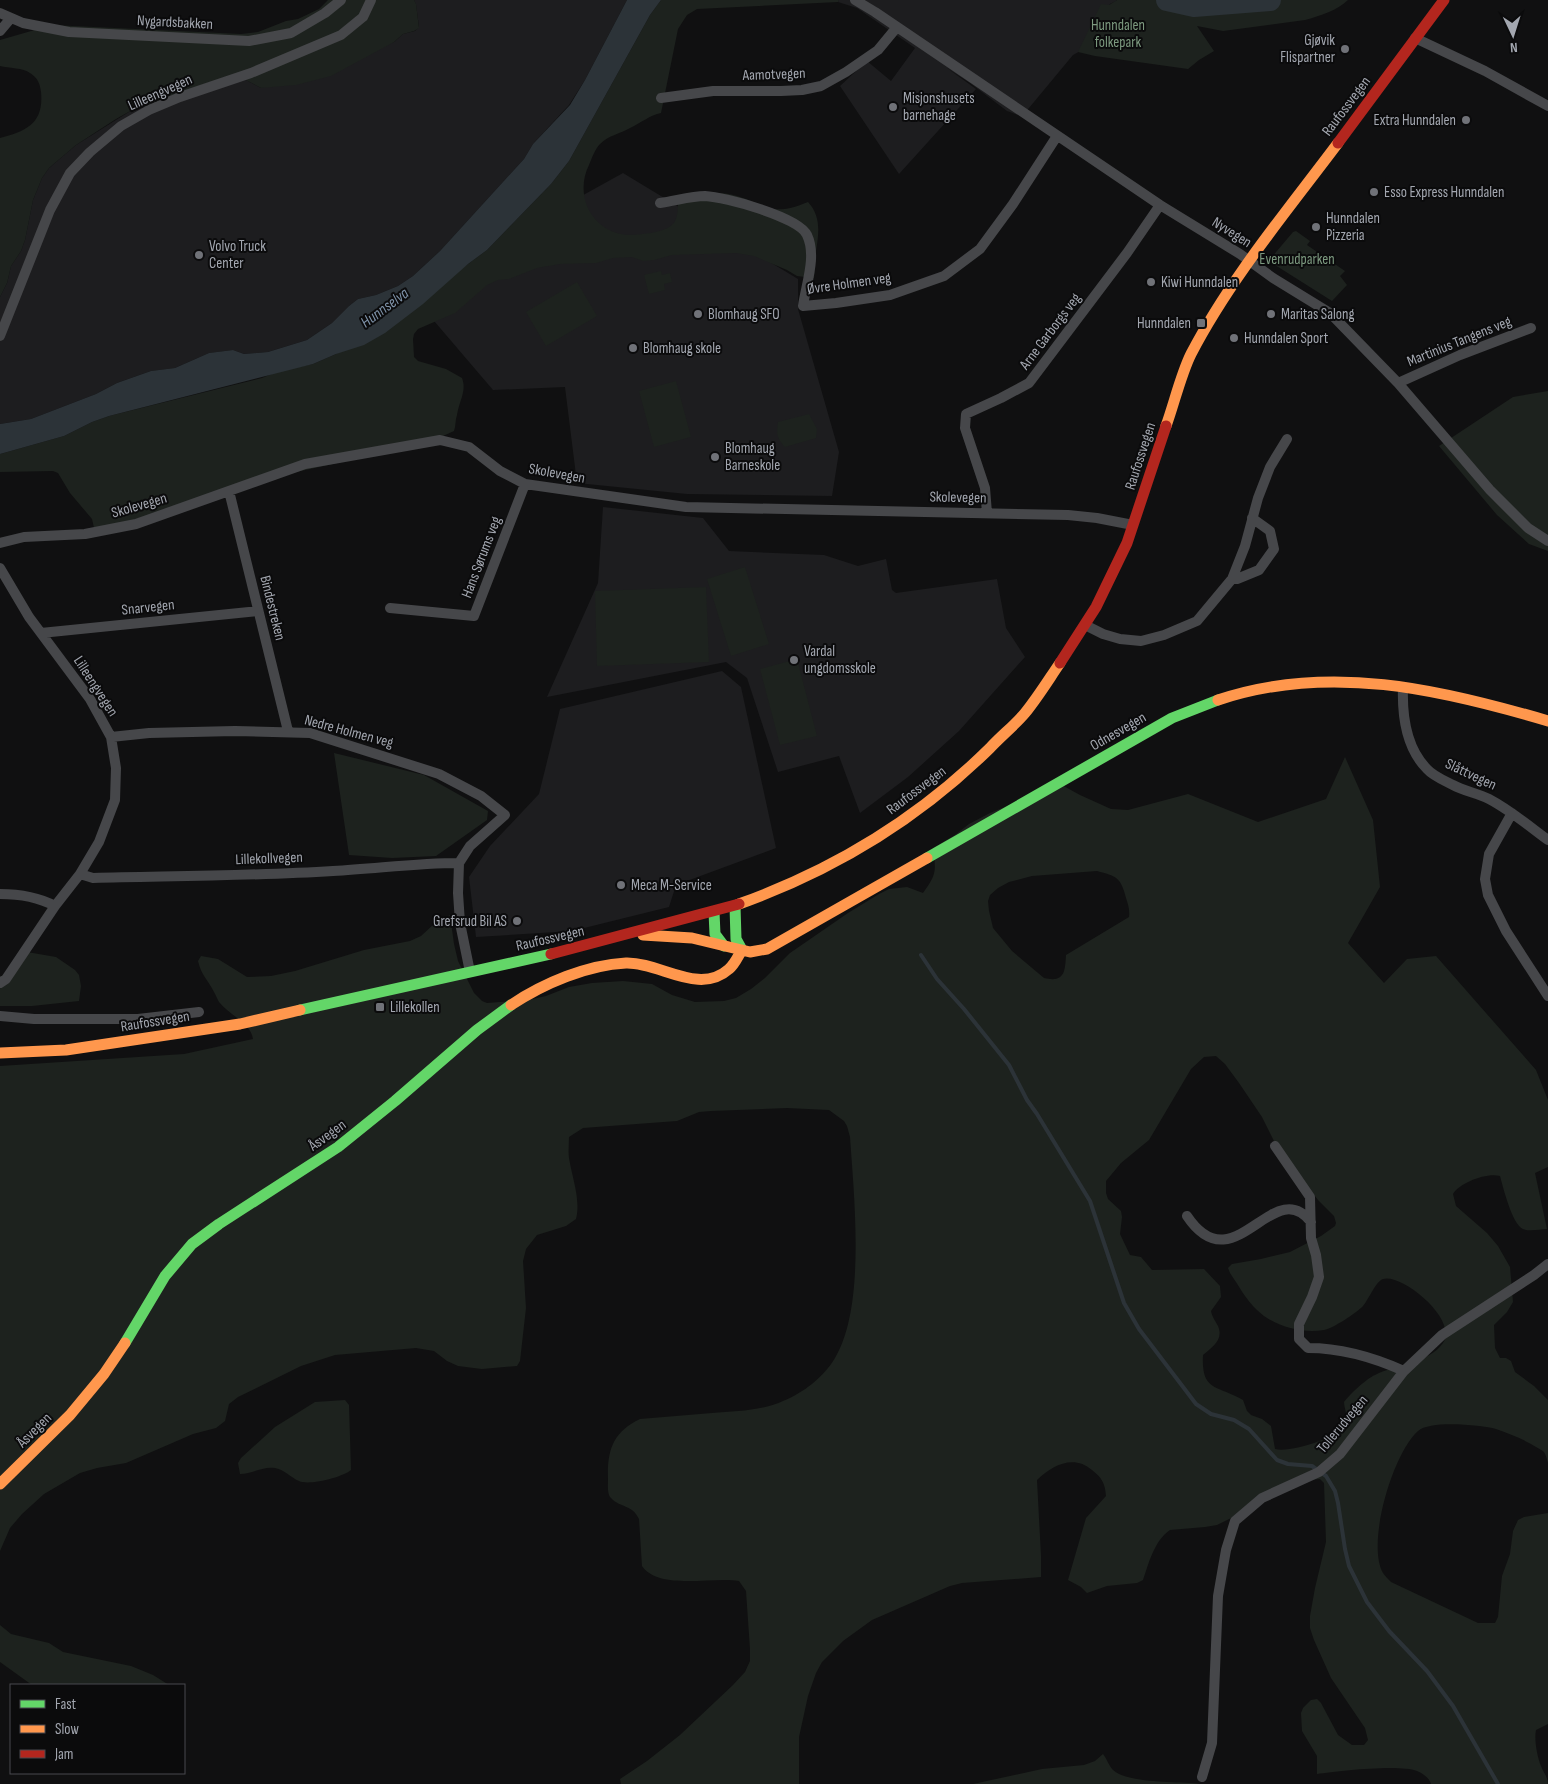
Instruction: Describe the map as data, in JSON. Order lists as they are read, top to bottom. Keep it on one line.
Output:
{"streets":{"main road":["Raufossvegen","Odnesvegen","Åsvegen"],"street":["Nygardsbakken","Aamotvegen","Lilleengvegen","Nyvegen","Øvre Holmen veg","Arne Garborgs veg","Martinius Tangens veg","Skolevegen","Hans Sørums veg","Snarvegen","Bindestreken","Nedre Holmen veg","Slåttvegen","Lillekollvegen","Tollerudvegen"]},"crossings":[["Aamotvegen","Nyvegen"],["Lilleengvegen","Snarvegen"],["Lilleengvegen","Nedre Holmen veg"],["Lilleengvegen","Lillekollvegen"],["Raufossvegen","Nyvegen"],["Raufossvegen","Skolevegen"],["Raufossvegen","Odnesvegen"],["Nyvegen","Øvre Holmen veg"],["Nyvegen","Arne Garborgs veg"],["Nyvegen","Martinius Tangens veg"],["Arne Garborgs veg","Skolevegen"],["Skolevegen","Hans Sørums veg"],["Skolevegen","Bindestreken"],["Snarvegen","Bindestreken"],["Bindestreken","Nedre Holmen veg"],["Nedre Holmen veg","Lillekollvegen"],["Odnesvegen","Slåttvegen"],["Odnesvegen","Åsvegen"]],"water":["Hunnselva"],"parks":["Hunndalen folkepark","Evenrudparken"],"places":{"other":["Gjøvik Flispartner","Misjonshusets barnehage","Extra Hunndalen","Esso Express Hunndalen","Hunndalen Pizzeria","Volvo Truck Center","Kiwi Hunndalen","Blomhaug SFO","Maritas Salong","Hunndalen Sport","Blomhaug skole","Blomhaug Barneskole","Vardal ungdomsskole","Meca M-Service","Grefsrud Bil AS"],"transit":["Hunndalen","Lillekollen"]},"legend":["Fast","Slow","Jam"],"north":"bottom"}
